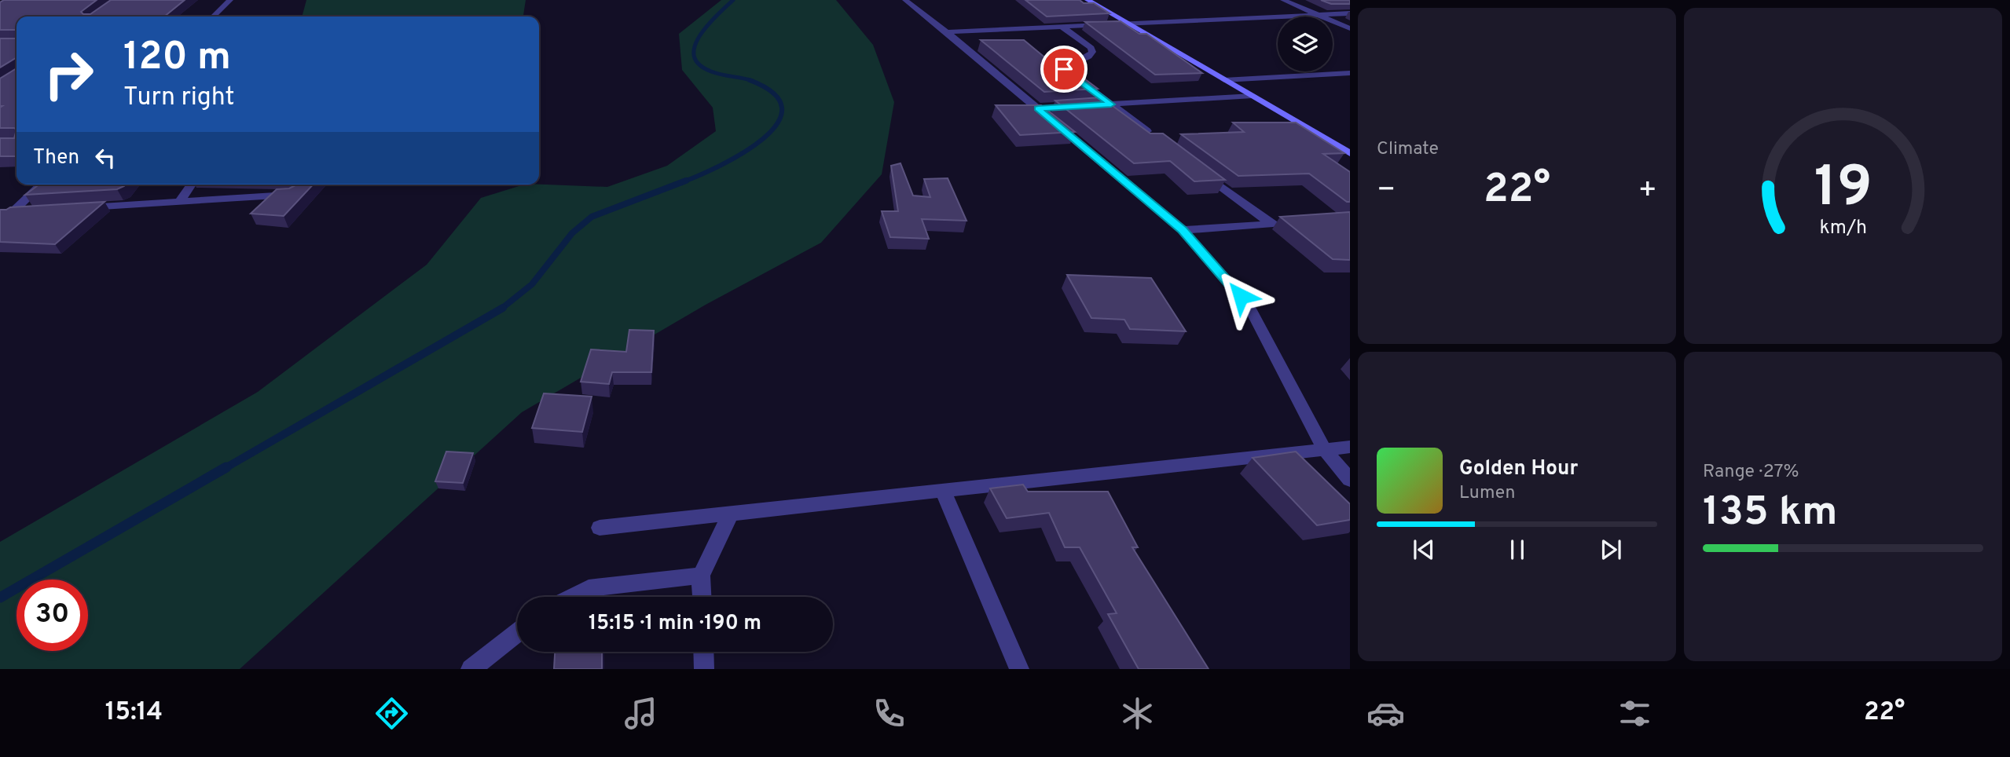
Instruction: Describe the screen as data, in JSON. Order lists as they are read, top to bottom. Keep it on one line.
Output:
{"page":{"tile":["Climate",["Range · 27%","135 km"]],"turn":["120 m","Turn right"],"then":"Then","heat":["−","22°","+"],"song":["Golden Hour","Lumen"],"limit":"30","trip":"15:15 · 1 min · 190 m","tabs":["15:14","22°"],"gauge":["19","km/h"]}}
